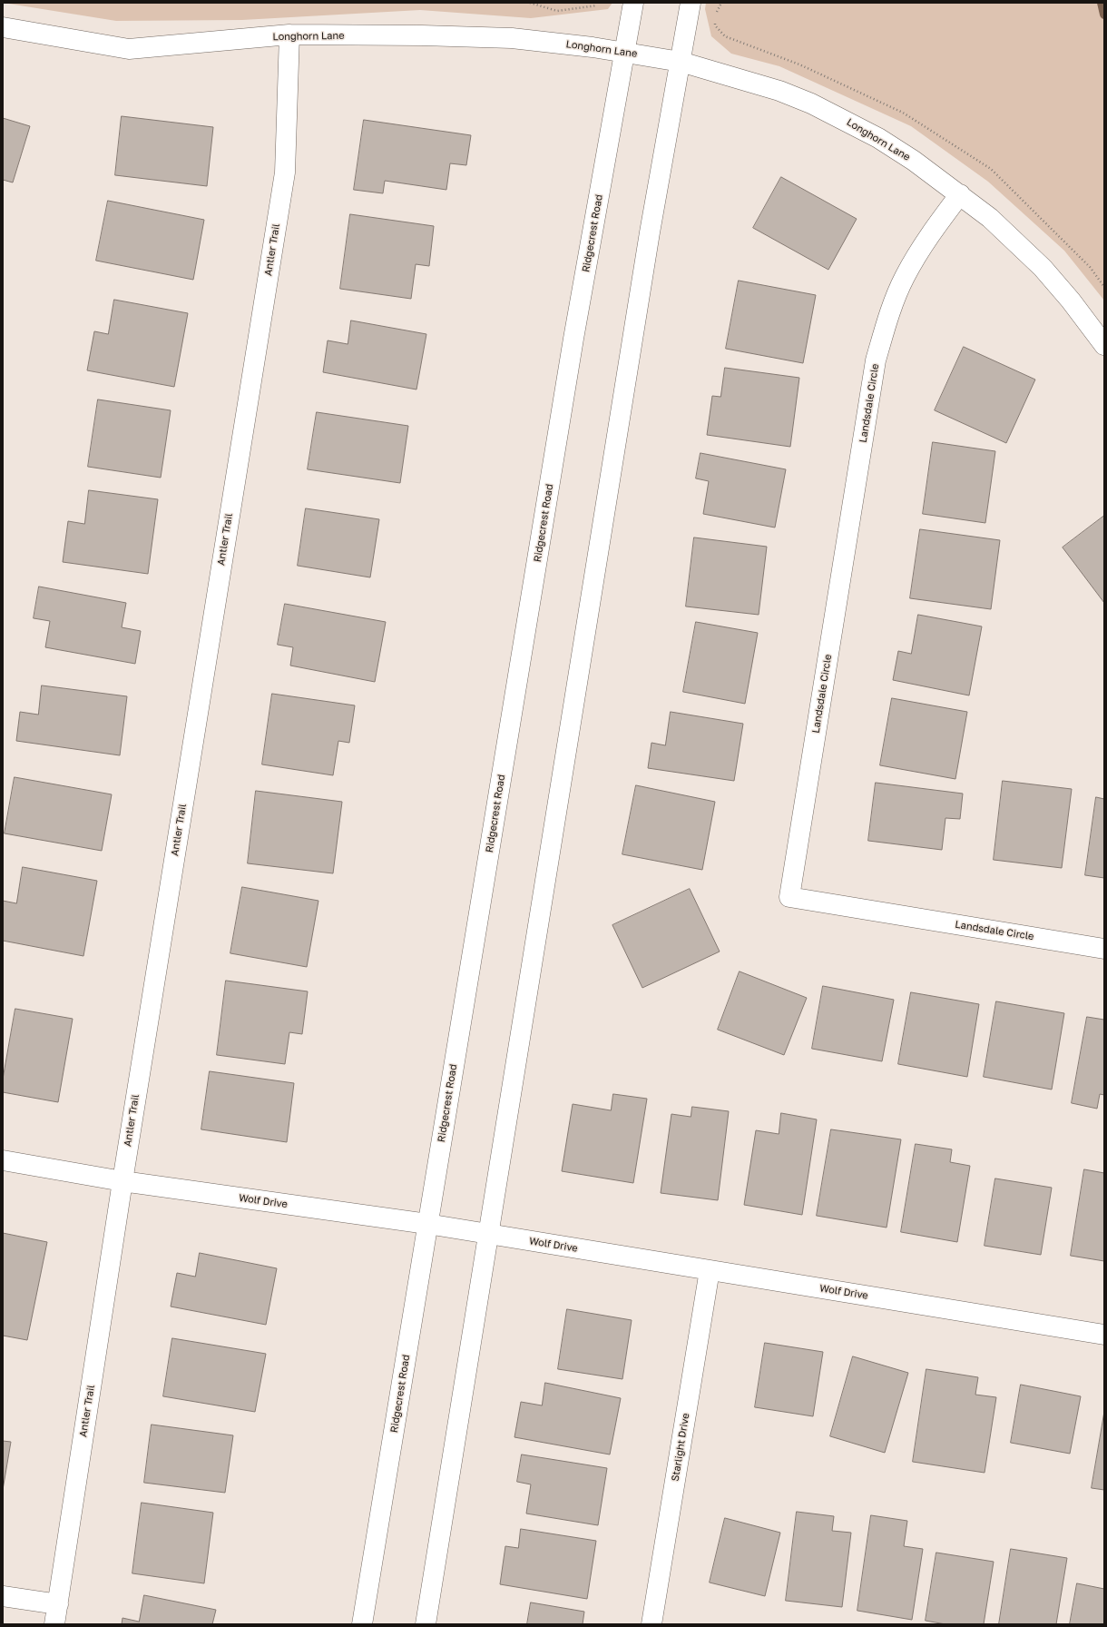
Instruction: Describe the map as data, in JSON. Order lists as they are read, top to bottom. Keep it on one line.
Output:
{"streets":{"street":["Longhorn Lane","Ridgecrest Road","Antler Trail","Landsdale Circle","Wolf Drive","Starlight Drive"]},"crossings":[["Longhorn Lane","Ridgecrest Road"],["Longhorn Lane","Antler Trail"],["Longhorn Lane","Landsdale Circle"],["Ridgecrest Road","Wolf Drive"],["Antler Trail","Wolf Drive"],["Wolf Drive","Starlight Drive"]]}
